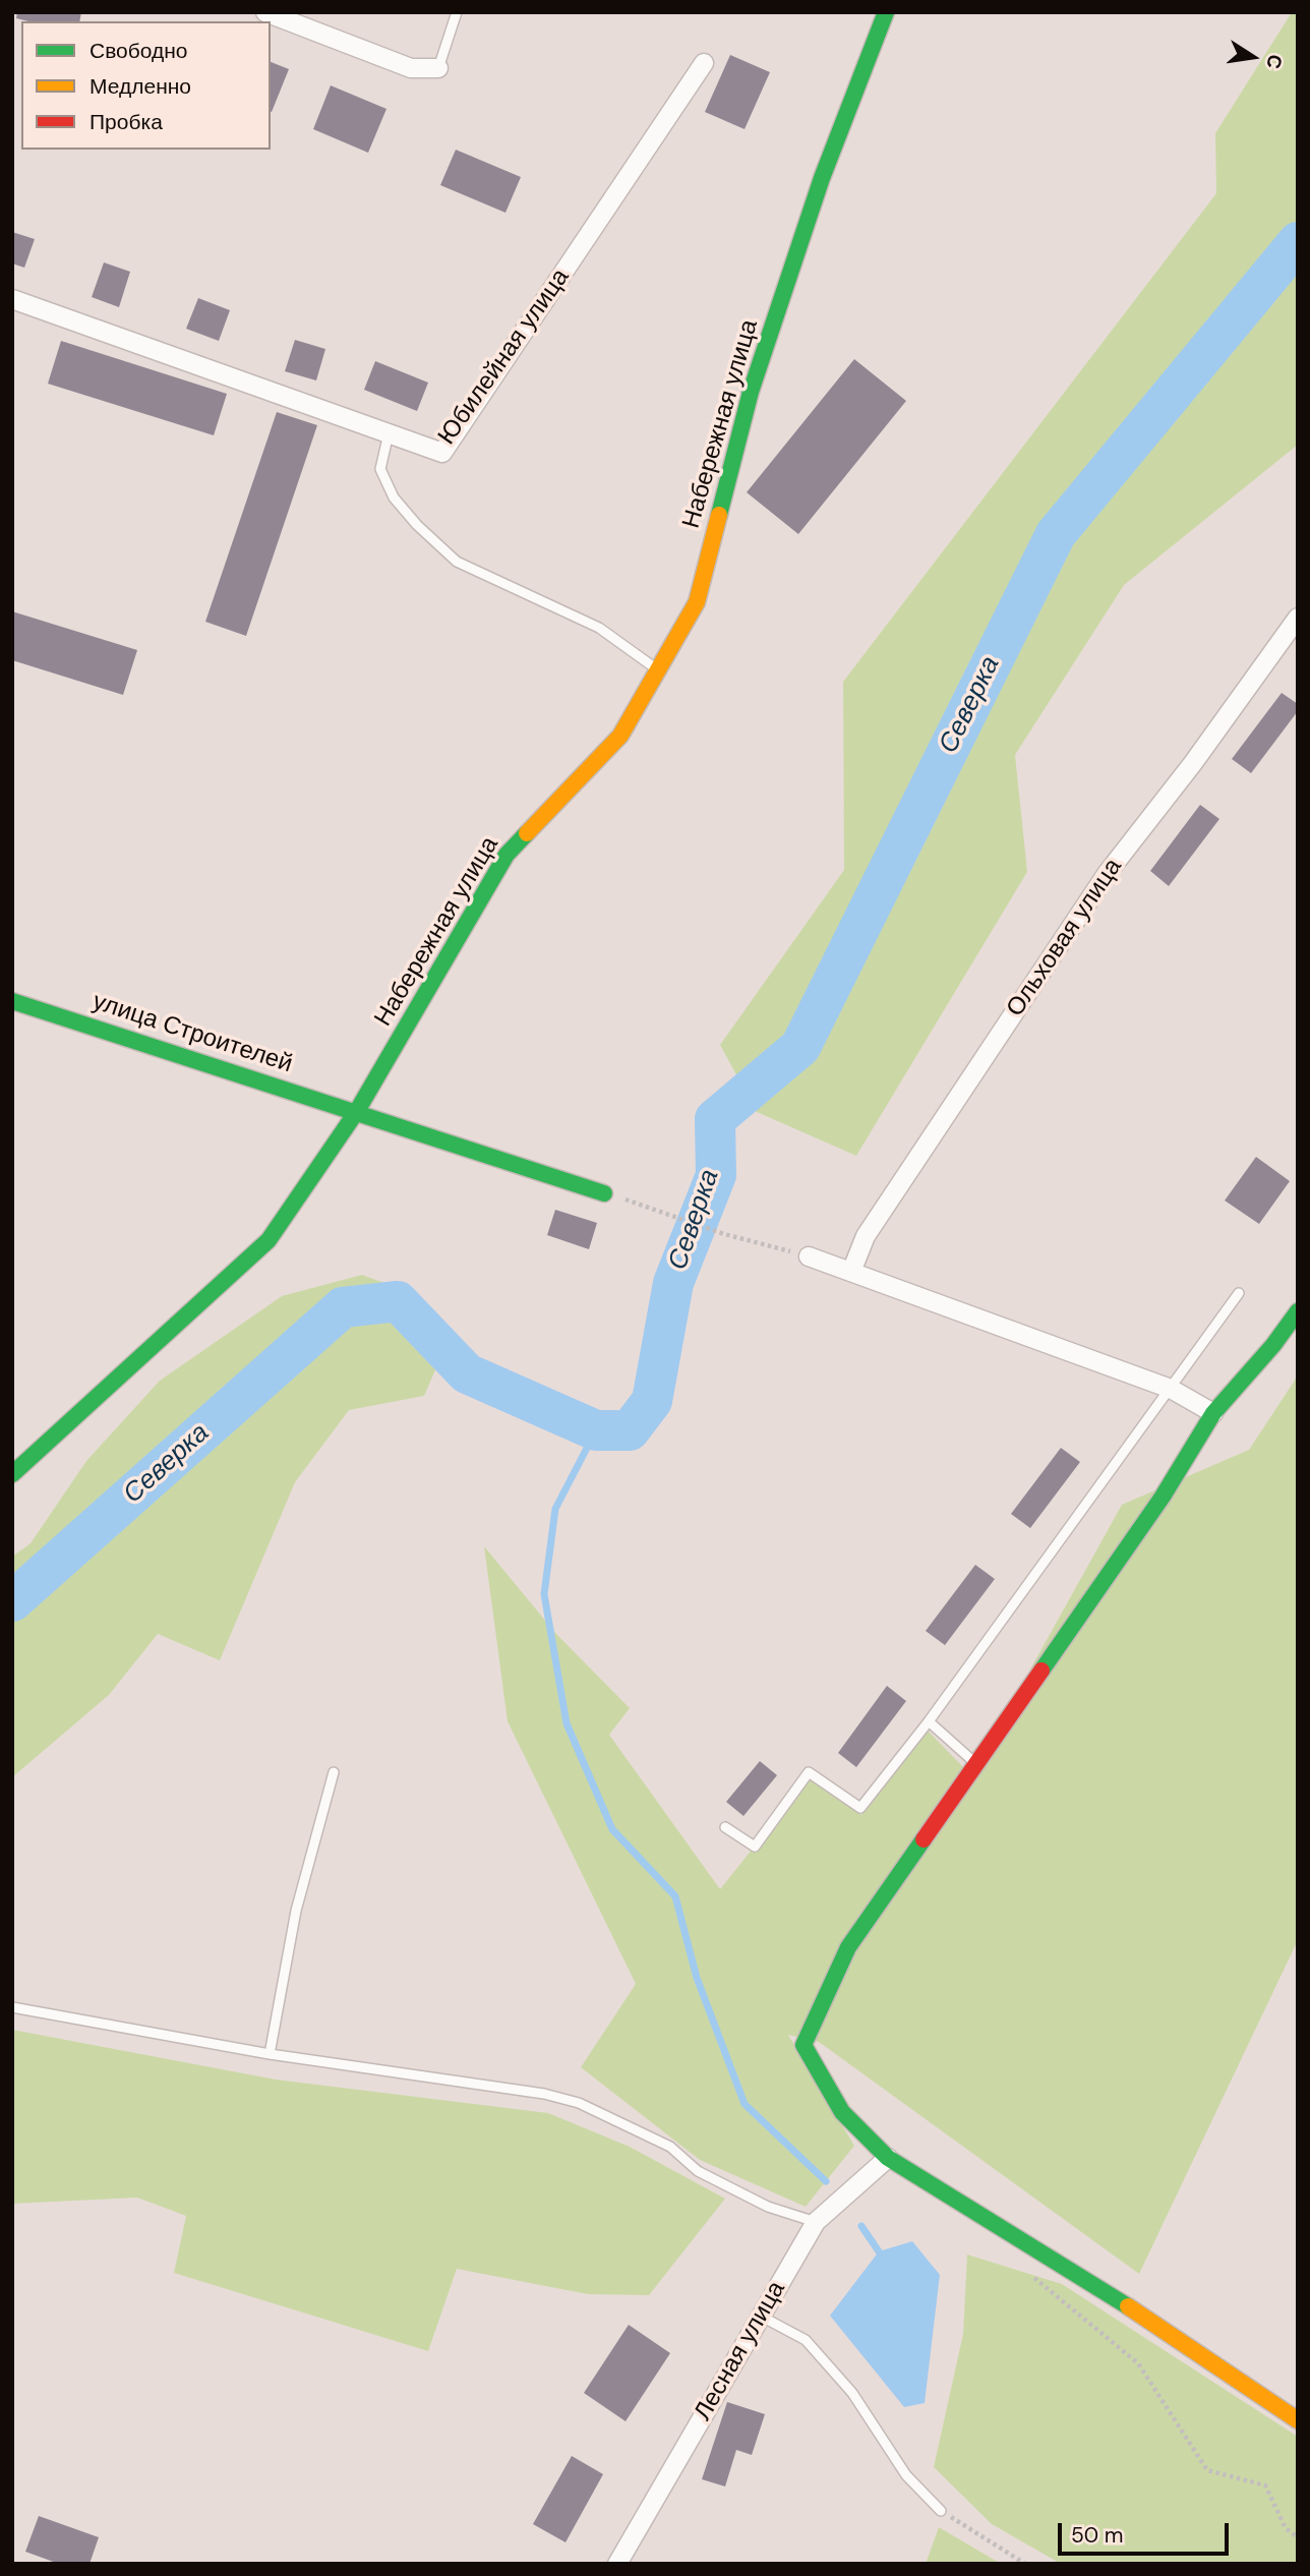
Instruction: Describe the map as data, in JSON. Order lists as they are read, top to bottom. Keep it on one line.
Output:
{"streets":{"street":["Юбилейная улица","Набережная улица","Ольховая улица","улица Строителей","Лесная улица"]},"crossings":[["Набережная улица","улица Строителей"]],"water":["Северка"],"legend":["Свободно","Медленно","Пробка"],"scale_bar":"50 m","north":"right"}
